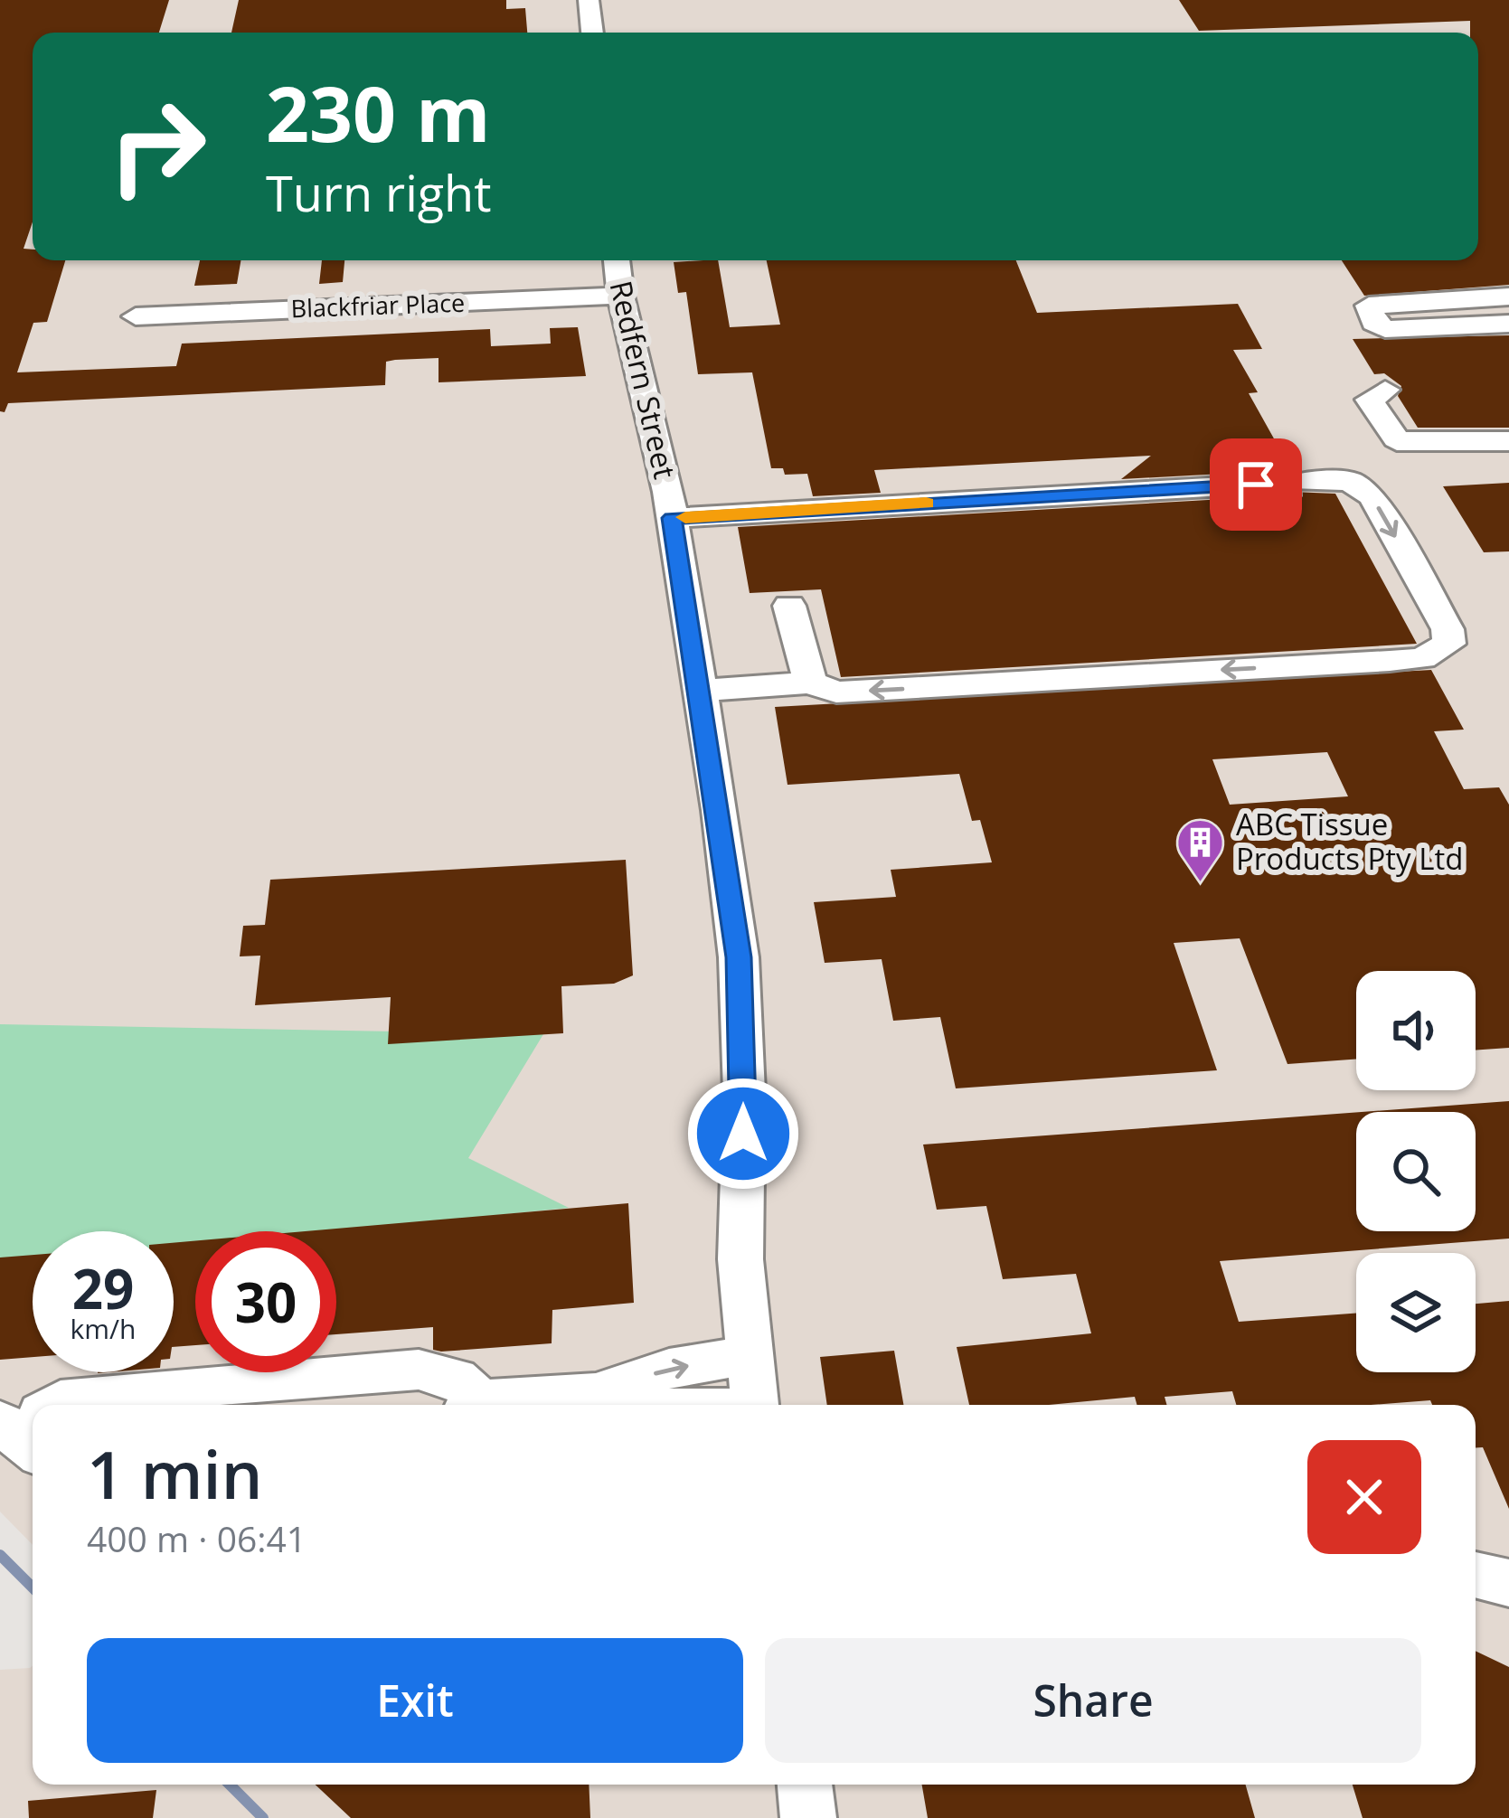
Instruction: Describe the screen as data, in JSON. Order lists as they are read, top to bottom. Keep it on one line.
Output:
{"streets":{"street":["Blackfriar Place","Redfern Street"]},"crossings":[["Blackfriar Place","Redfern Street"]],"places":{"building":["ABC Tissue Products Pty Ltd"]},"page":{"turn":["230 m","Turn right"],"speed":"29 km/h","limit":"30","heading":["1 min","400 m · 06:41"],"buttons":["Exit","Share"]}}
